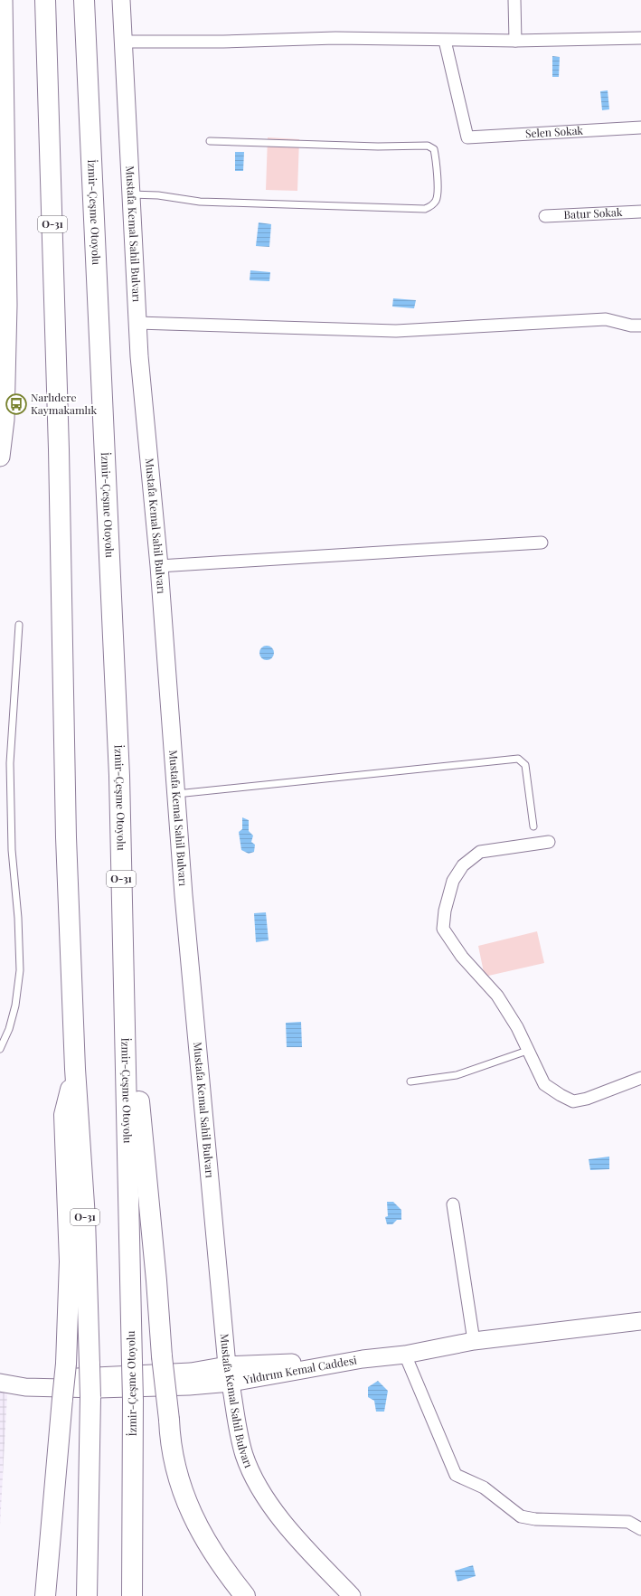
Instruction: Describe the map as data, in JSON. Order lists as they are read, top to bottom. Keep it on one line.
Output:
{"streets":{"highway":["İzmir-Çeşme Otoyolu","O-31"],"main road":["Mustafa Kemal Sahil Bulvarı","Yıldırım Kemal Caddesi"],"street":["Selen Sokak","Batur Sokak"]},"crossings":[["Mustafa Kemal Sahil Bulvarı","Yıldırım Kemal Caddesi"]],"places":{"bus stop":["Narlıdere Kaymakamlık"]}}
